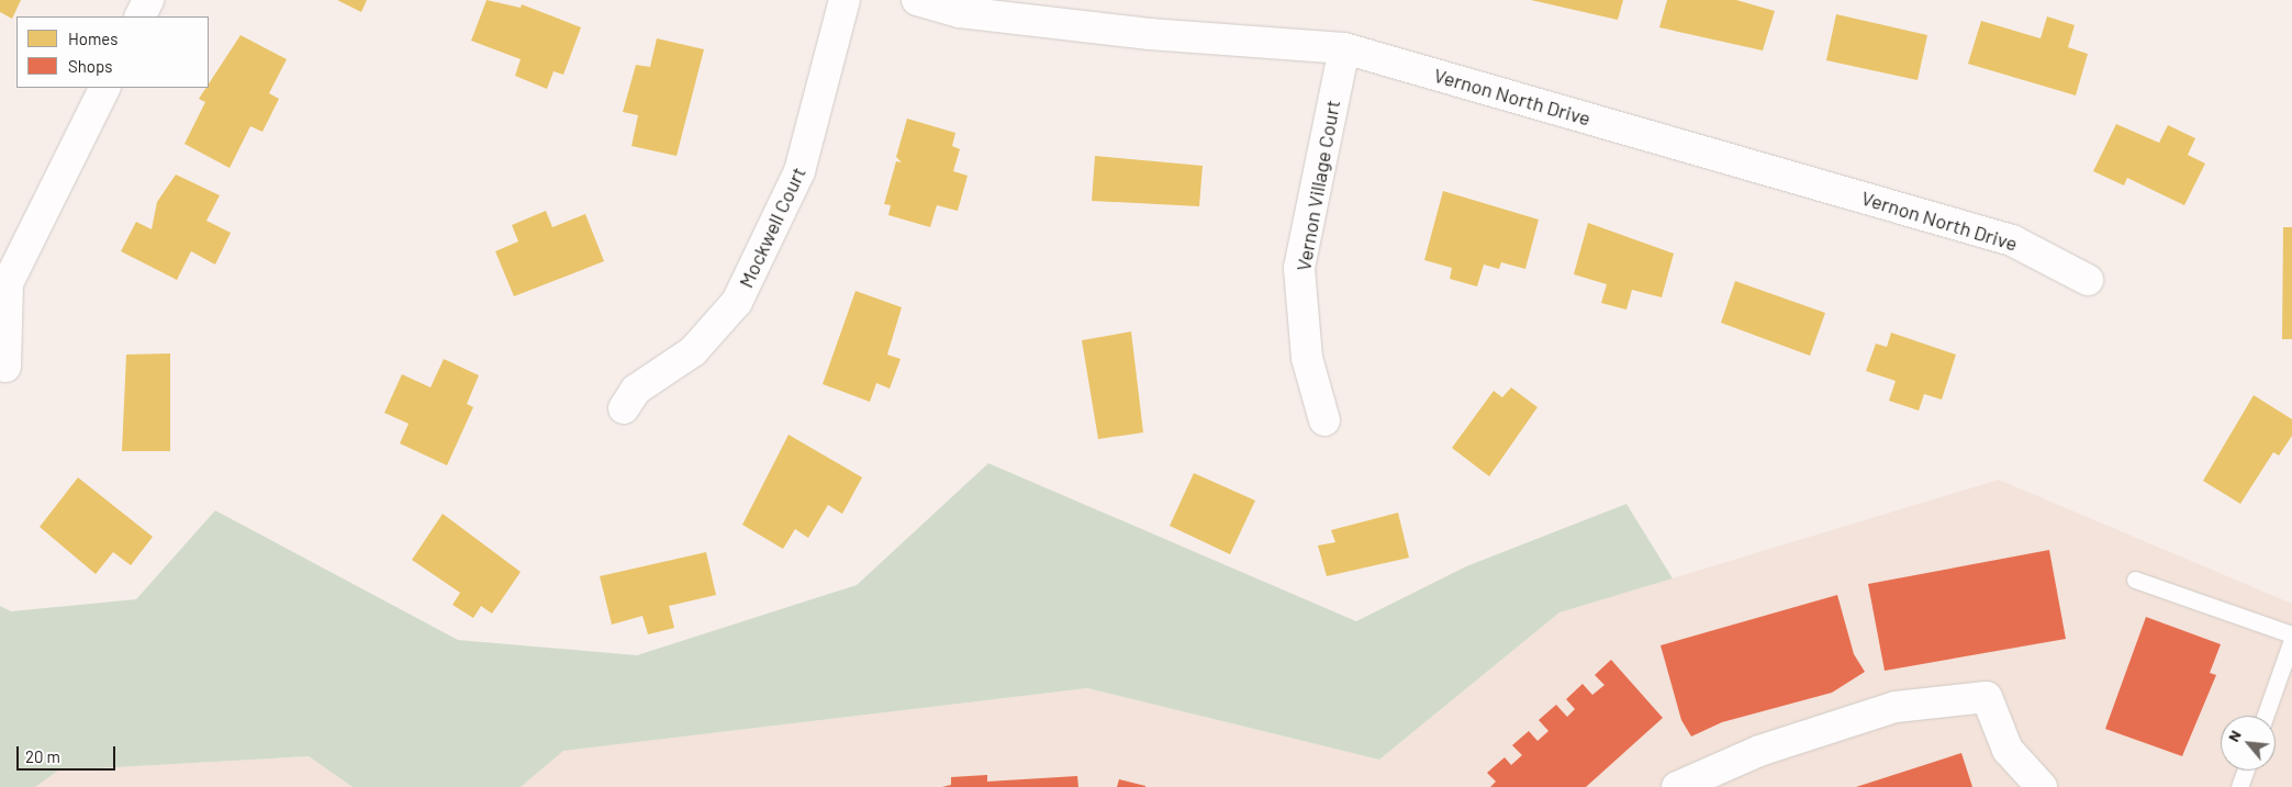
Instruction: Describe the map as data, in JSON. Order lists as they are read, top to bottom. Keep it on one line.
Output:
{"streets":{"street":["Vernon North Drive","Vernon Village Court","Mockwell Court"]},"crossings":[["Vernon North Drive","Vernon Village Court"]],"legend":["Homes","Shops"],"scale_bar":"20 m","north":"top left"}
